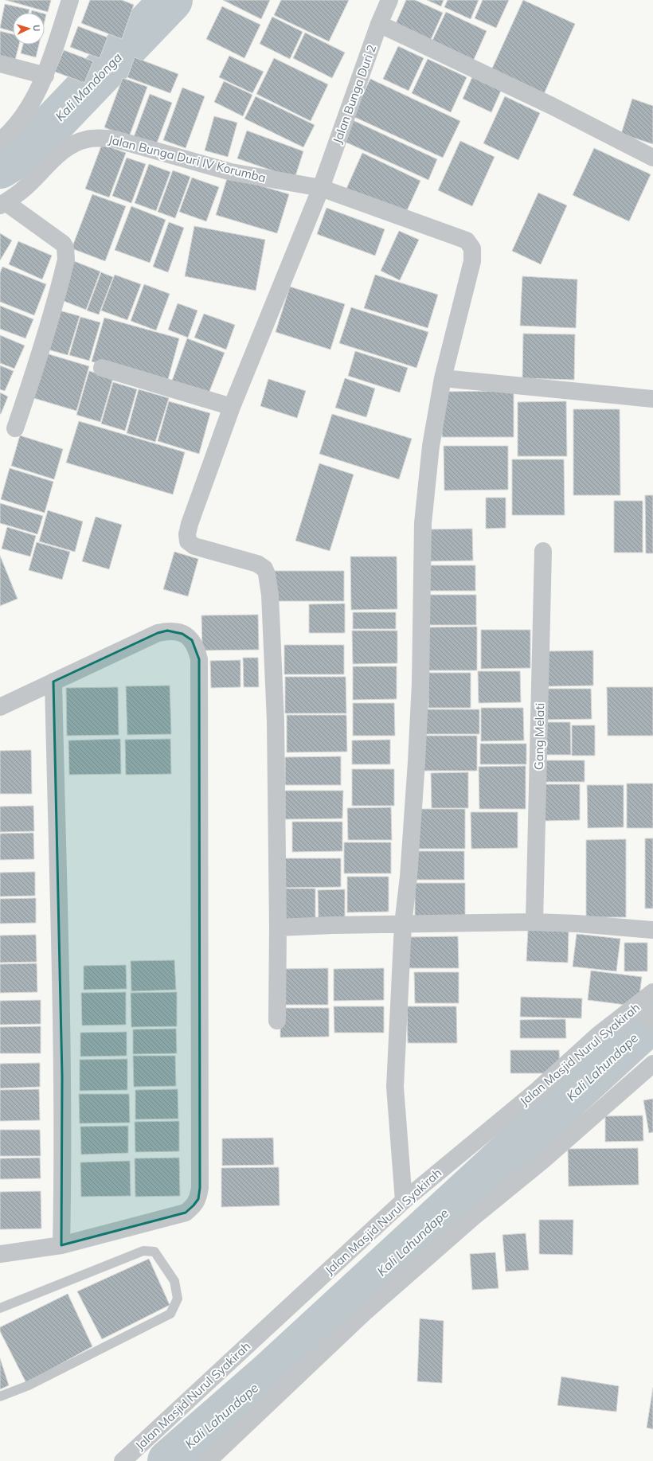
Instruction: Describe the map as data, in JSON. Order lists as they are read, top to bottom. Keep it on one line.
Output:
{"streets":{"street":["Jalan Bunga Duri 2","Jalan Bunga Duri IV Korumba","Gang Melati","Jalan Masjid Nurul Syakirah"]},"crossings":[["Jalan Bunga Duri 2","Jalan Bunga Duri IV Korumba"],["Jalan Bunga Duri IV Korumba","Jalan Masjid Nurul Syakirah"]],"water":["Kali Mandonga","Kali Lahundape"],"north":"right"}
